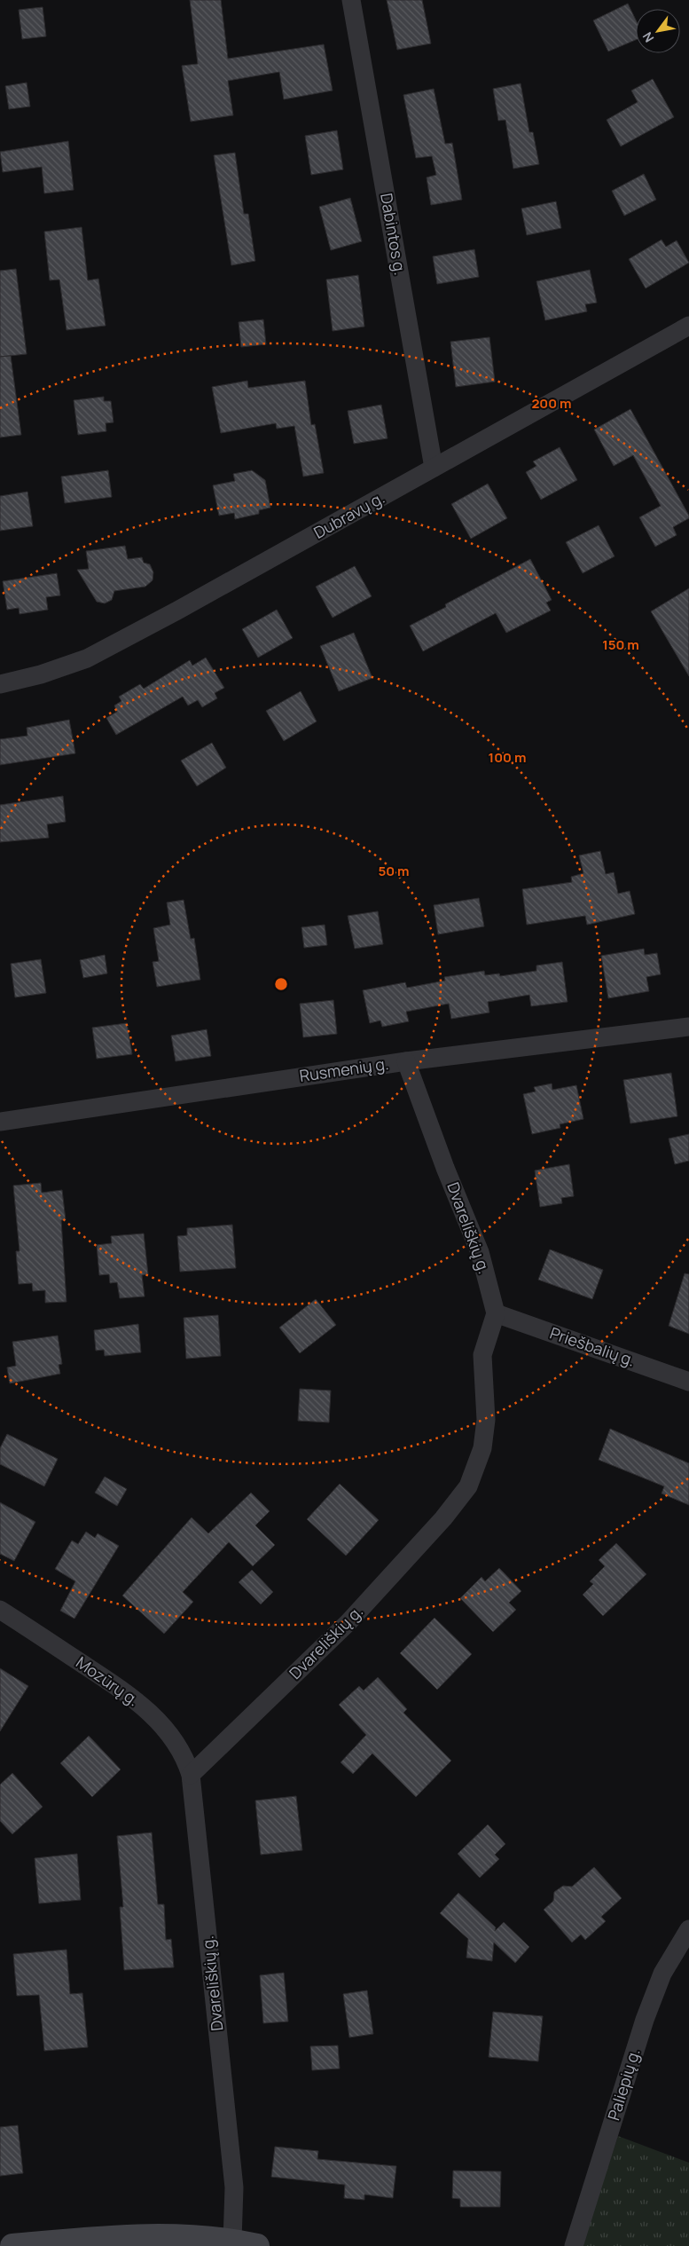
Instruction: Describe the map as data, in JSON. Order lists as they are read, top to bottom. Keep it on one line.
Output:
{"streets":{"street":["Dabintos g.","Dubravų g.","Rusmenių g.","Dvareliškių g.","Priešbalių g.","Mozūrų g.","Paliepių g."]},"crossings":[["Dabintos g.","Dubravų g."],["Rusmenių g.","Dvareliškių g."],["Dvareliškių g.","Priešbalių g."],["Dvareliškių g.","Mozūrų g."]],"north":"bottom left","rings":["200 m","150 m","100 m","50 m"]}
